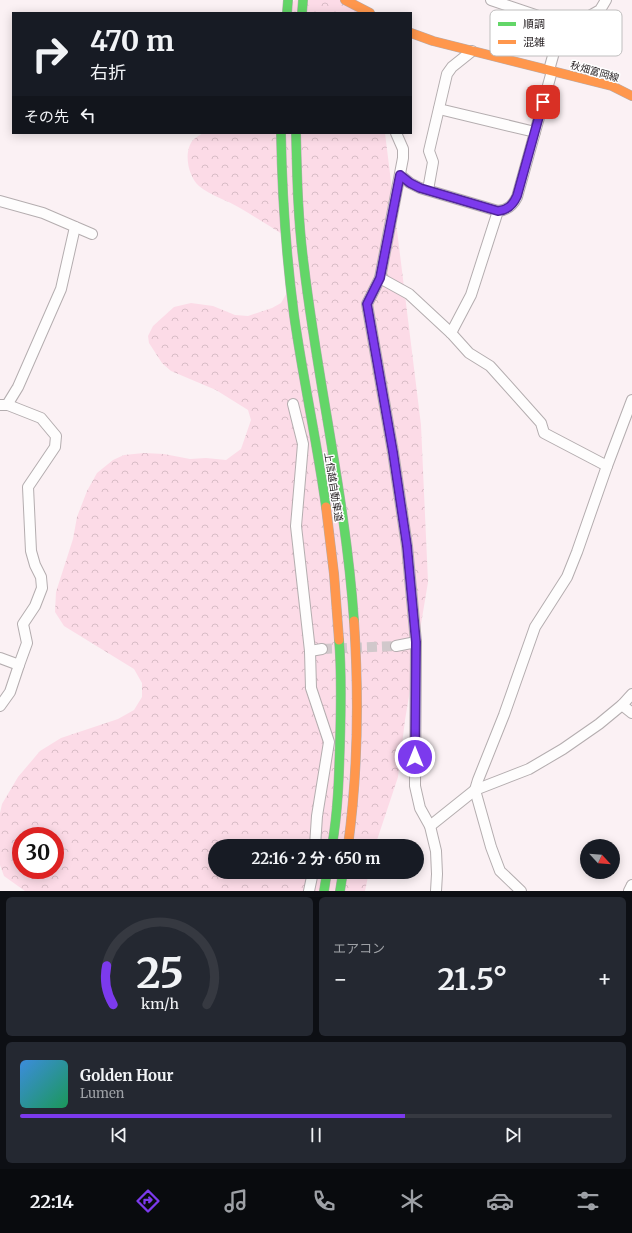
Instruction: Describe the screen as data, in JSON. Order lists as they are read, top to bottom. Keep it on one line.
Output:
{"streets":{"main road":["秋畑富岡線","上信越自動車道"]},"legend":["順調","混雑"],"north":"bottom right","page":{"turn":["470 m","右折"],"then":"その先","limit":"30","trip":"22:16 · 2 分 · 650 m","tile":"エアコン","heat":["−","21.5°","+"],"song":["Golden Hour","Lumen"],"tabs":"22:14","gauge":["25","km/h"]}}
